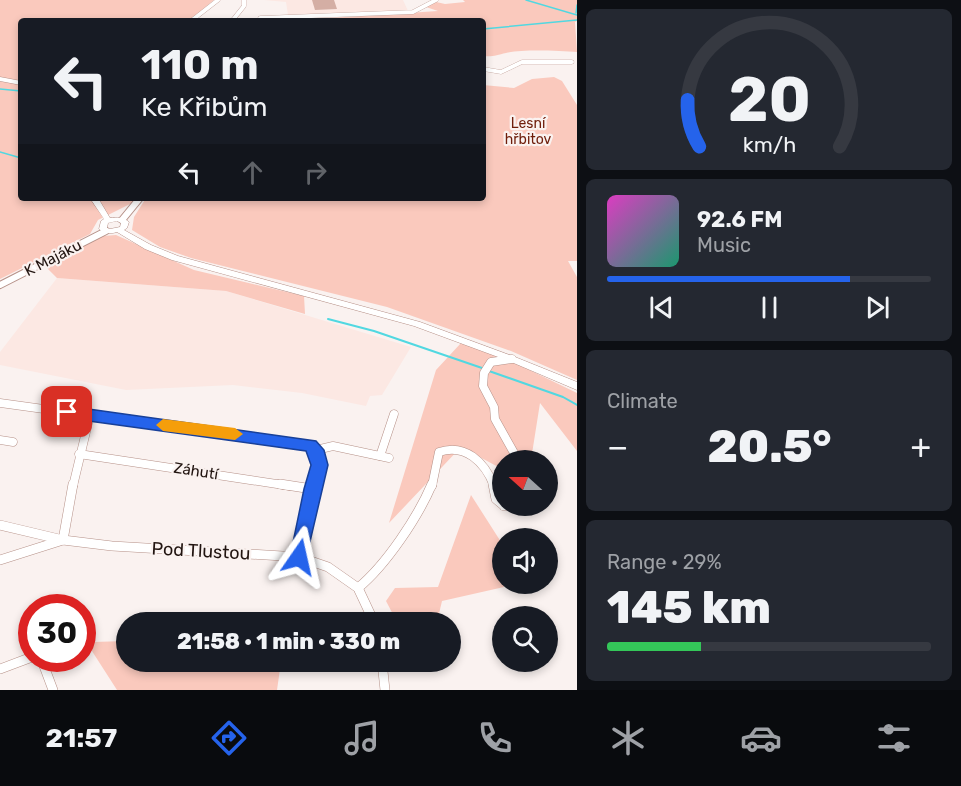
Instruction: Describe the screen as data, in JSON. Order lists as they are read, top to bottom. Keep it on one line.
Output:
{"streets":{"street":["K Majáku","Záhutí","Pod Tlustou"]},"parks":["Lesní hřbitov"],"north":"left","page":{"turn":["110 m","Ke Křibům"],"song":["92.6 FM","Music"],"tile":["Climate",["Range · 29%","145 km"]],"heat":["−","20.5°","+"],"limit":"30","trip":"21:58 · 1 min · 330 m","tabs":"21:57","gauge":["20","km/h"]}}
